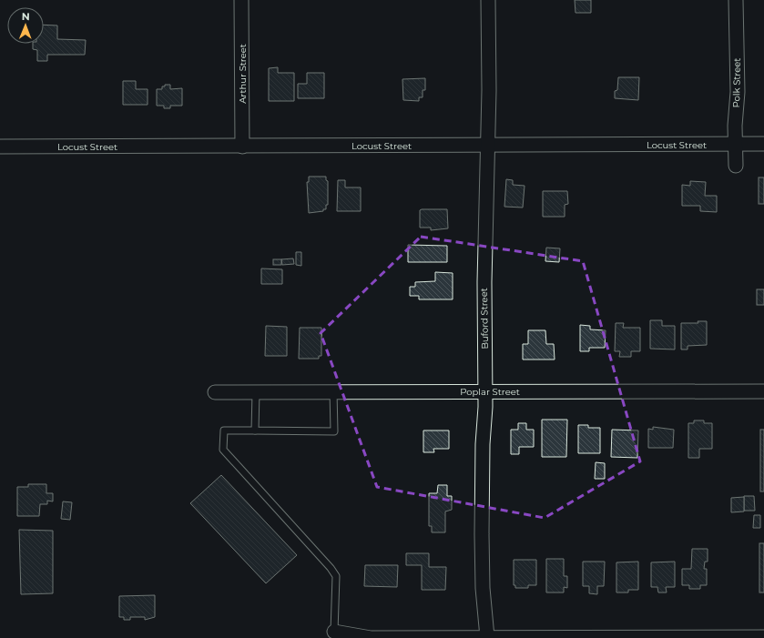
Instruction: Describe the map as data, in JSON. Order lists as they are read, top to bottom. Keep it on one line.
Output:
{"streets":{"street":["Arthur Street","Polk Street","Locust Street","Buford Street","Poplar Street"]},"crossings":[["Arthur Street","Locust Street"],["Polk Street","Locust Street"],["Locust Street","Buford Street"],["Buford Street","Poplar Street"]],"north":"top"}
